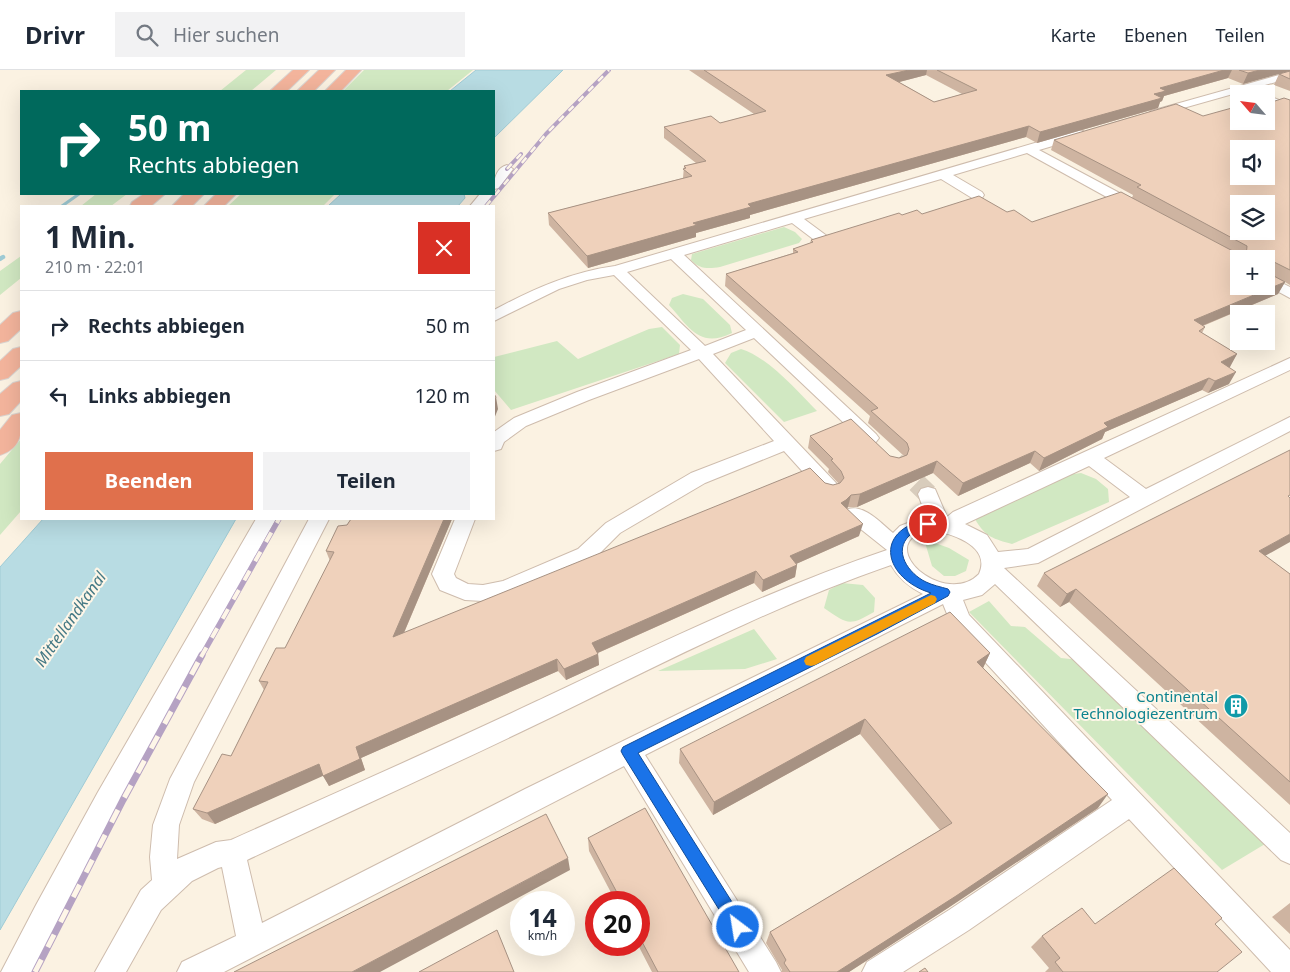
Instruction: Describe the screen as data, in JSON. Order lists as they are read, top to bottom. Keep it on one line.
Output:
{"water":["Mittellandkanal"],"places":{"building":["Continental Technologiezentrum"]},"north":"top left","page":{"header":"Drivr","search":"Hier suchen","nav":["Karte","Ebenen","Teilen"],"map_buttons":["+","−"],"turn":["50 m","Rechts abbiegen"],"heading":["1 Min.","210 m · 22:01"],"list":[{"name":"Rechts abbiegen","value":"50 m"},{"name":"Links abbiegen","value":"120 m"}],"buttons":["Beenden","Teilen"],"speed":"14 km/h","limit":"20"}}
